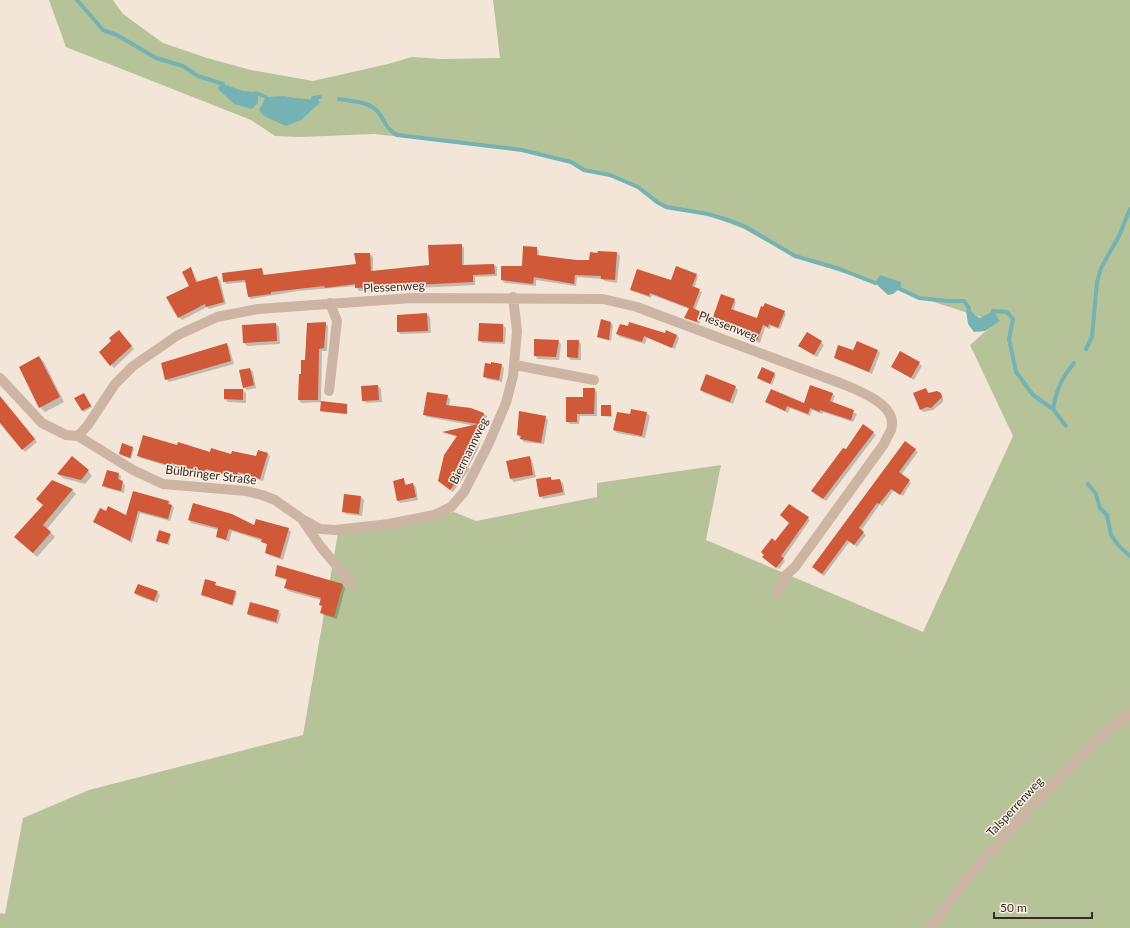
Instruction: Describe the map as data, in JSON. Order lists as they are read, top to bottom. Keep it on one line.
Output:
{"streets":{"street":["Plessenweg","Biermannweg","Bülbringer Straße","Talsperrenweg"]},"crossings":[["Plessenweg","Biermannweg"],["Plessenweg","Bülbringer Straße"],["Biermannweg","Bülbringer Straße"]],"scale_bar":"50 m"}
